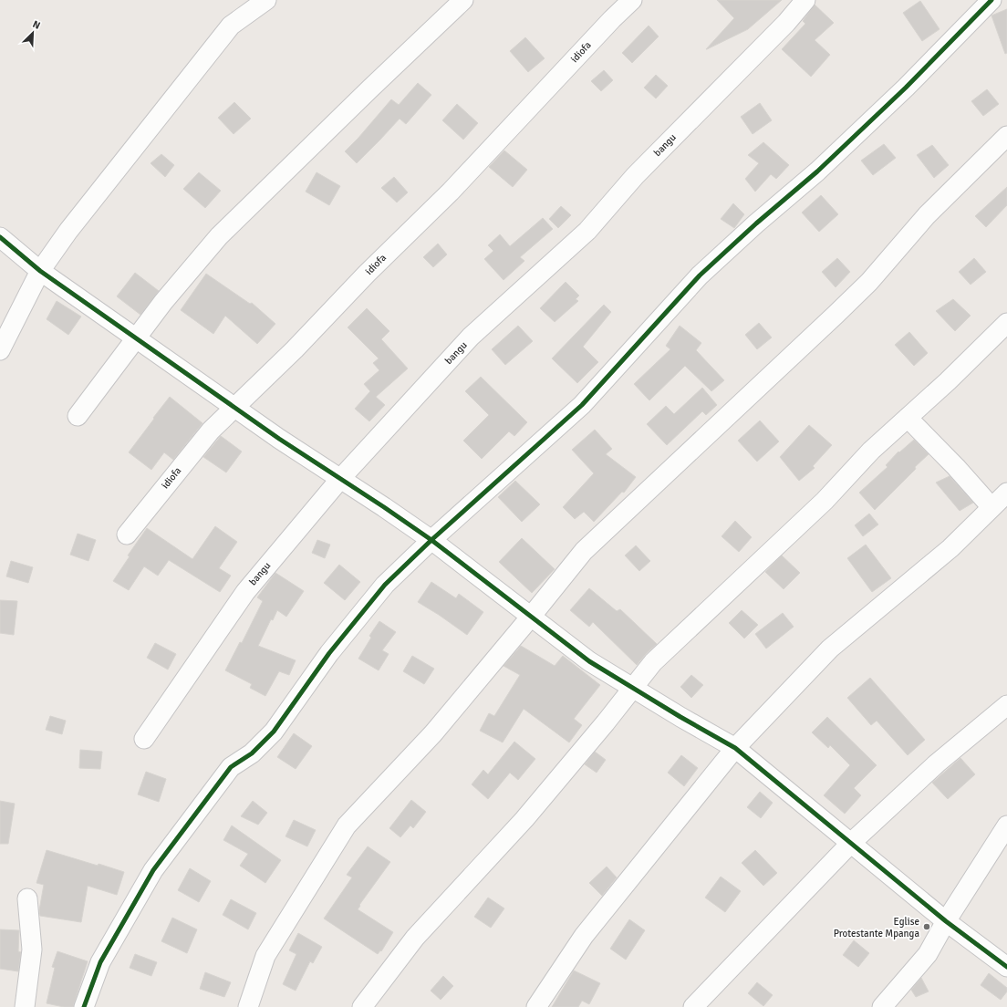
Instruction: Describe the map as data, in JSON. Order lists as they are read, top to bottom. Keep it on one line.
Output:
{"streets":{"street":["idiofa","bangu"]},"places":["Eglise Protestante Mpanga"],"north":"top right"}
